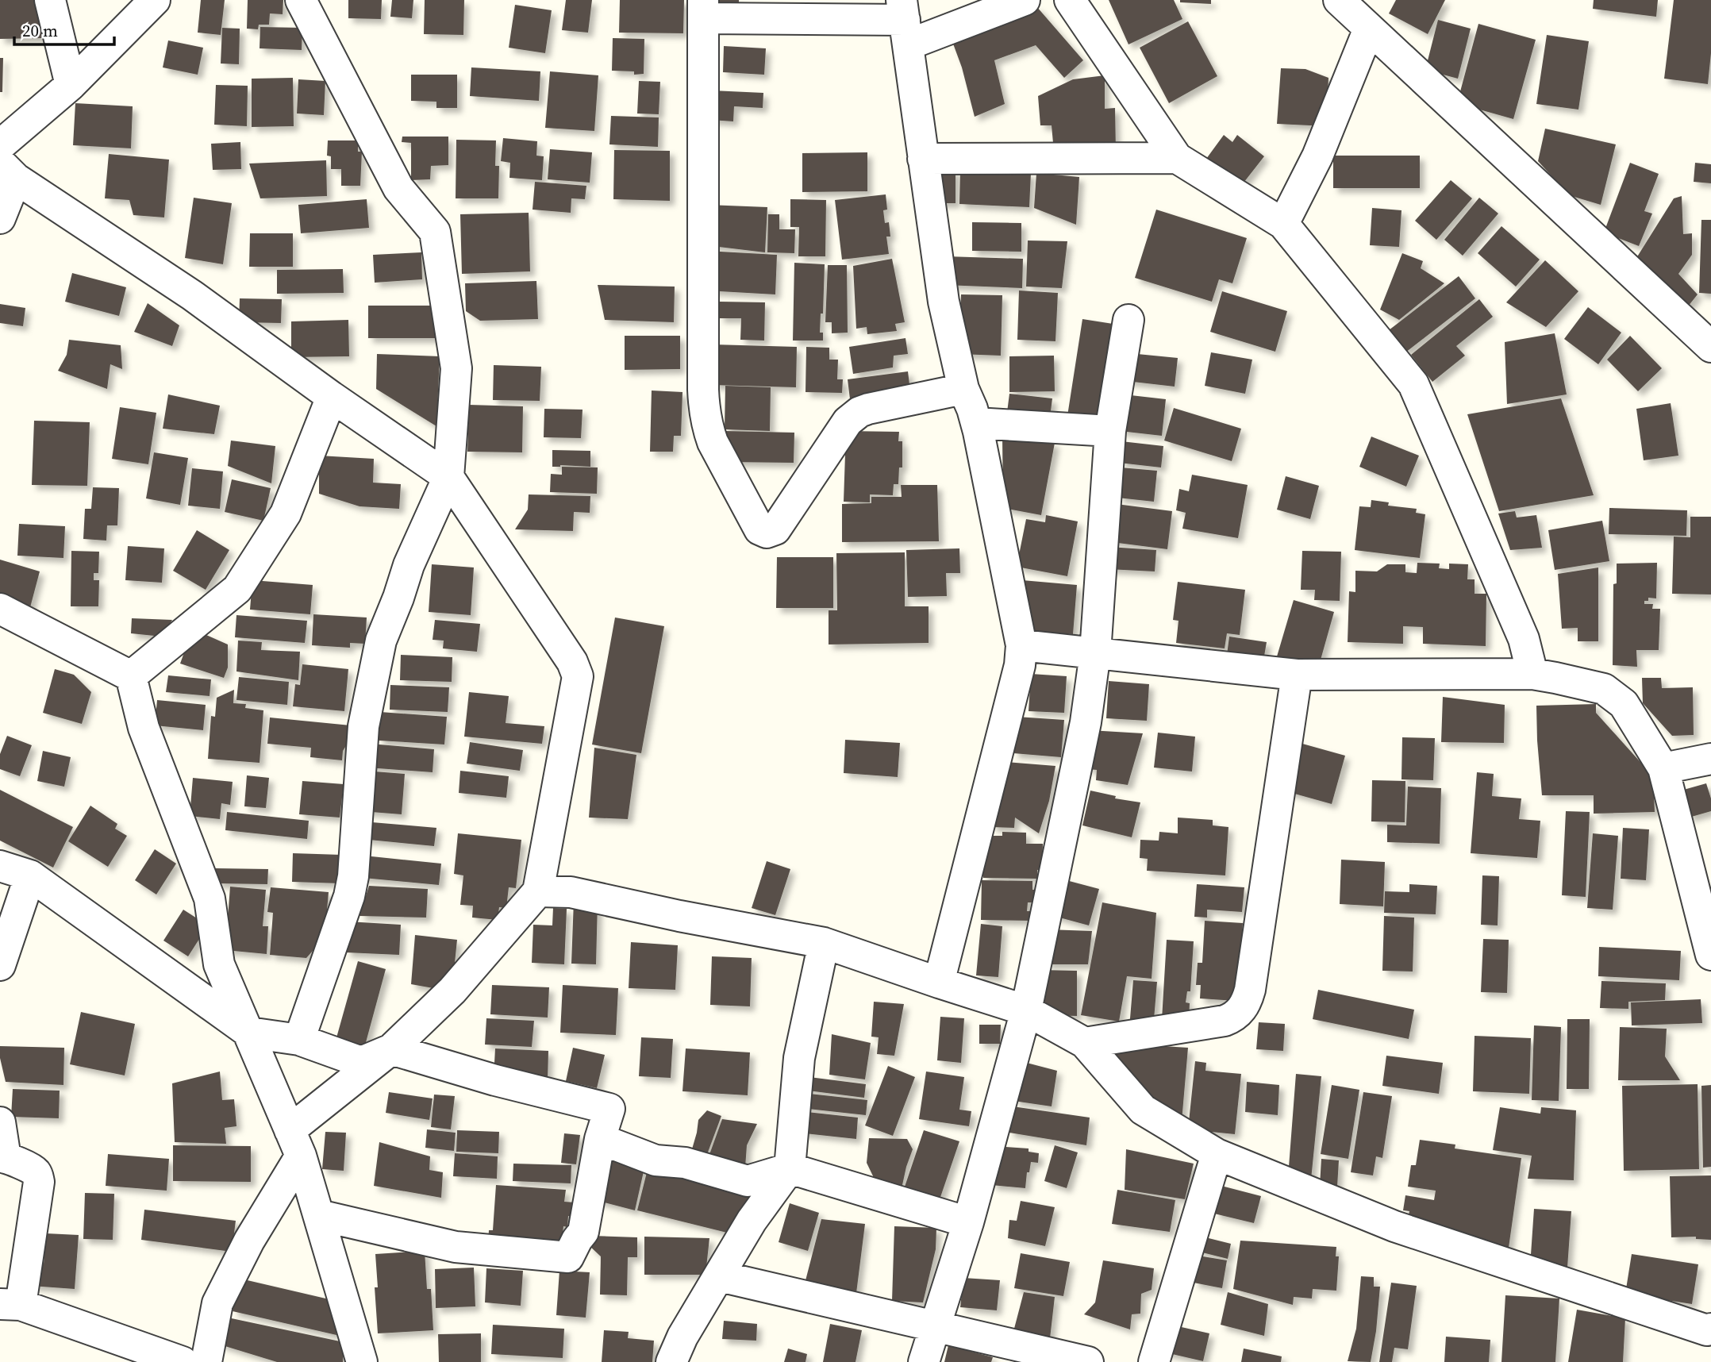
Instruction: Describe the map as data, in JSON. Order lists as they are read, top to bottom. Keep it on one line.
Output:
{"scale_bar":"20 m"}
